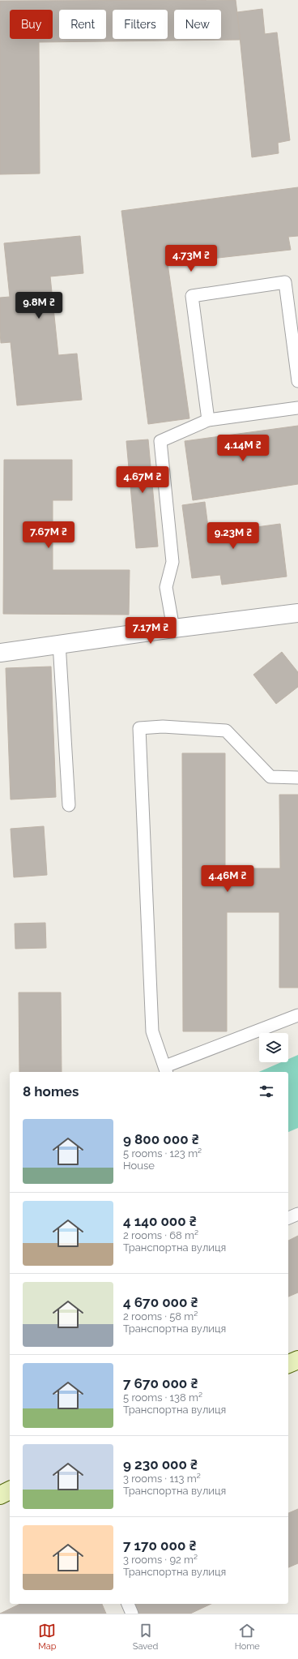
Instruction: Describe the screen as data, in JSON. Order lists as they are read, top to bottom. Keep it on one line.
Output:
{"page":{"chip":["Buy","Rent","Filters","New"],"price":["4.73M ₴","9.8M ₴","4.14M ₴","4.67M ₴","7.67M ₴","9.23M ₴","7.17M ₴","4.46M ₴"],"heading":"8 homes","list":[{"name":"9 800 000 ₴","note":"5 rooms · 123 m² · House"},{"name":"4 140 000 ₴","note":"2 rooms · 68 m² · Транспортна вулиця"},{"name":"4 670 000 ₴","note":"2 rooms · 58 m² · Транспортна вулиця"},{"name":"7 670 000 ₴","note":"5 rooms · 138 m² · Транспортна вулиця"},{"name":"9 230 000 ₴","note":"3 rooms · 113 m² · Транспортна вулиця"},{"name":"7 170 000 ₴","note":"3 rooms · 92 m² · Транспортна вулиця"}],"tabs":["Map","Saved","Home"]}}
